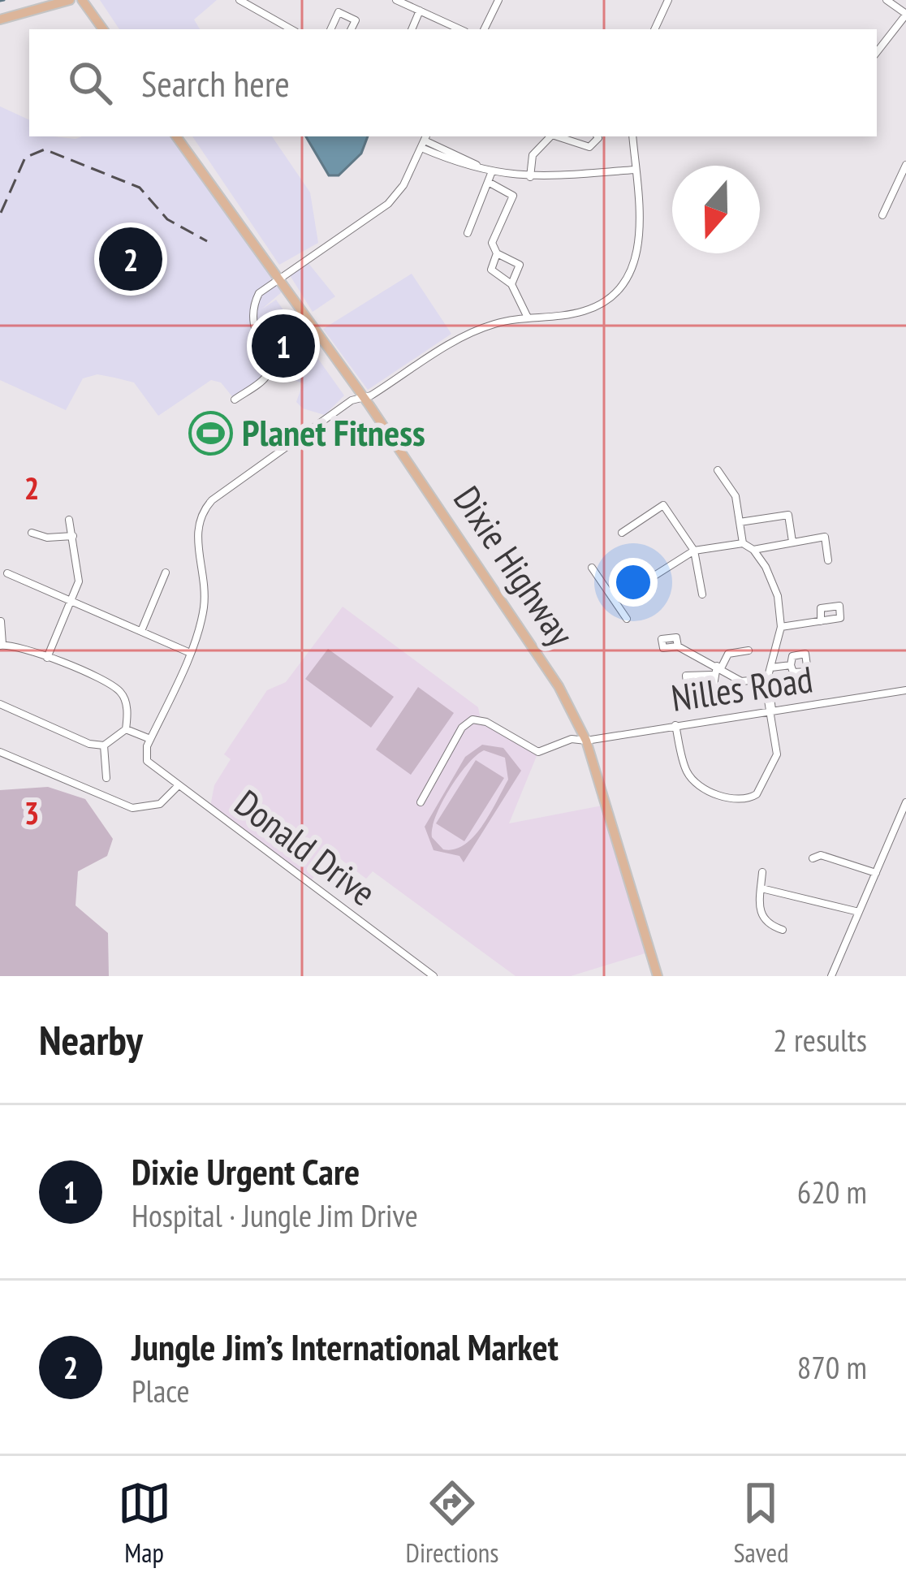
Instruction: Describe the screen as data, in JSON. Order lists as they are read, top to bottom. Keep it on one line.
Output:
{"streets":{"main road":["Dixie Highway"],"street":["Nilles Road","Donald Drive"]},"crossings":[["Dixie Highway","Nilles Road"]],"places":{"sports":["Planet Fitness"]},"north":"bottom","page":{"search":"Search here","pins":["2","1"],"heading":["Nearby","2 results"],"list":[{"mark":"1","name":"Dixie Urgent Care","note":"Hospital · Jungle Jim Drive","value":"620 m"},{"mark":"2","name":"Jungle Jim’s International Market","note":"Place","value":"870 m"}],"nav":["Map","Directions","Saved"]},"grid":{"rows":["2","3"]}}
